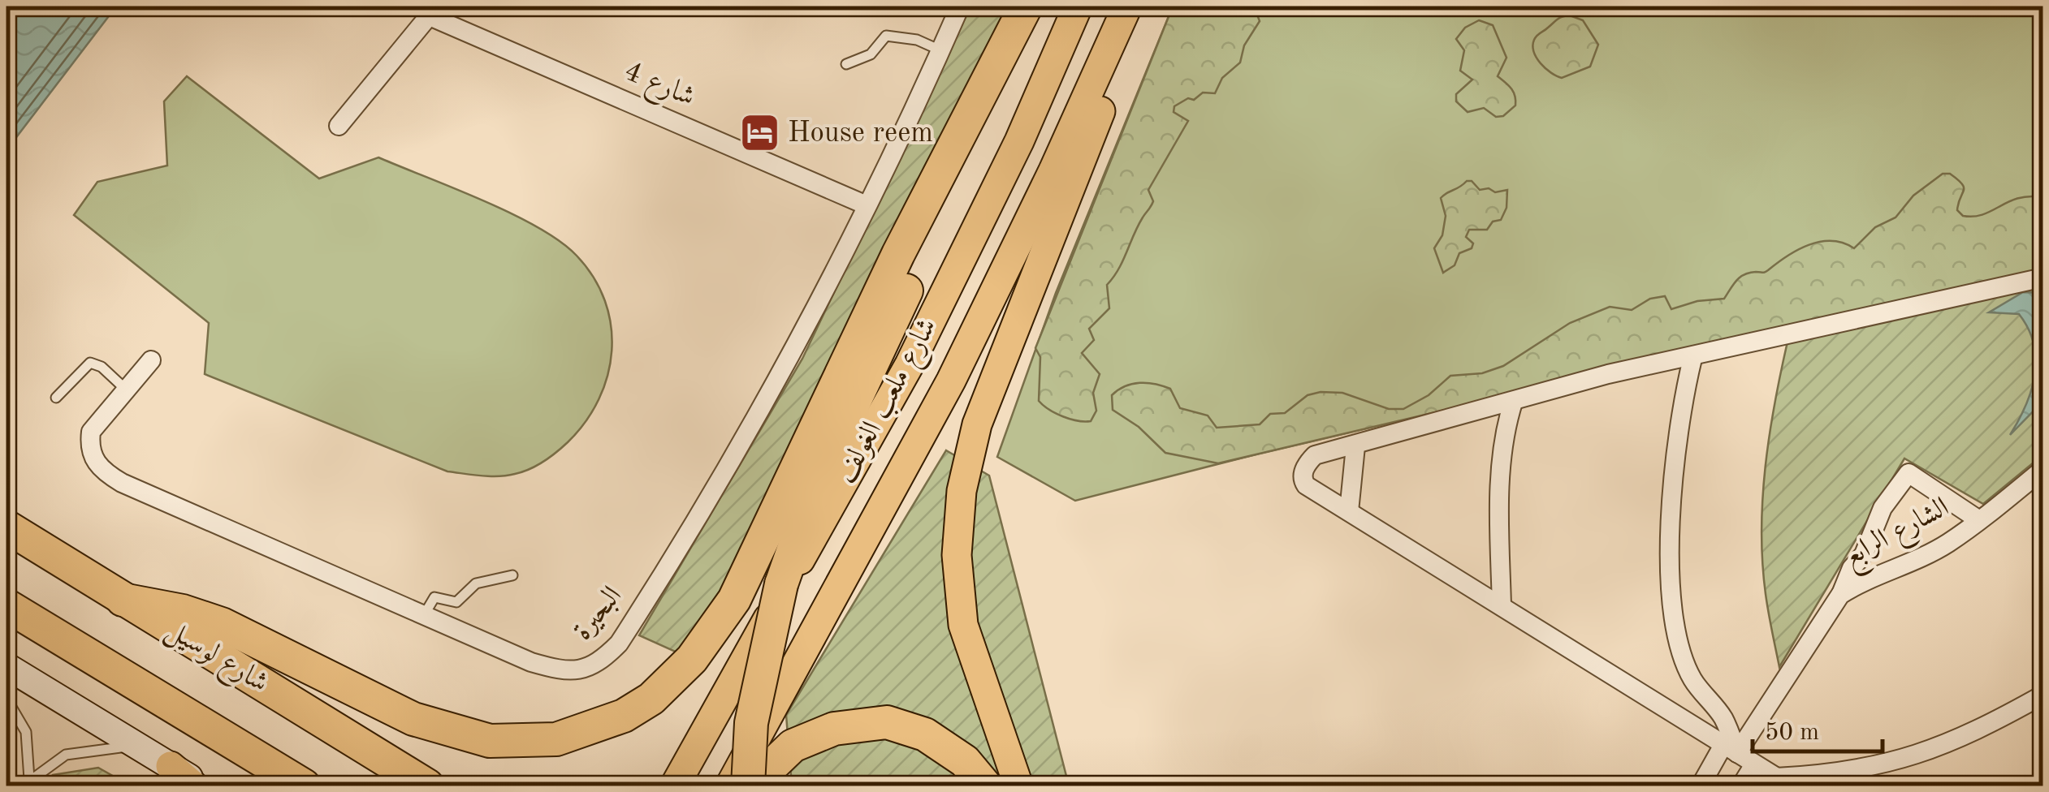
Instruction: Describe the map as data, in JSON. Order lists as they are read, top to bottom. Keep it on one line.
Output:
{"streets":{"highway":["شارع لوسيل"],"main road":["شارع ملعب الغولف"],"street":["شارع 4","الشارع الرابع","البحيرة"]},"crossings":[["شارع 4","البحيرة"]],"places":{"hotel":["House reem"]},"scale_bar":"50 m"}
